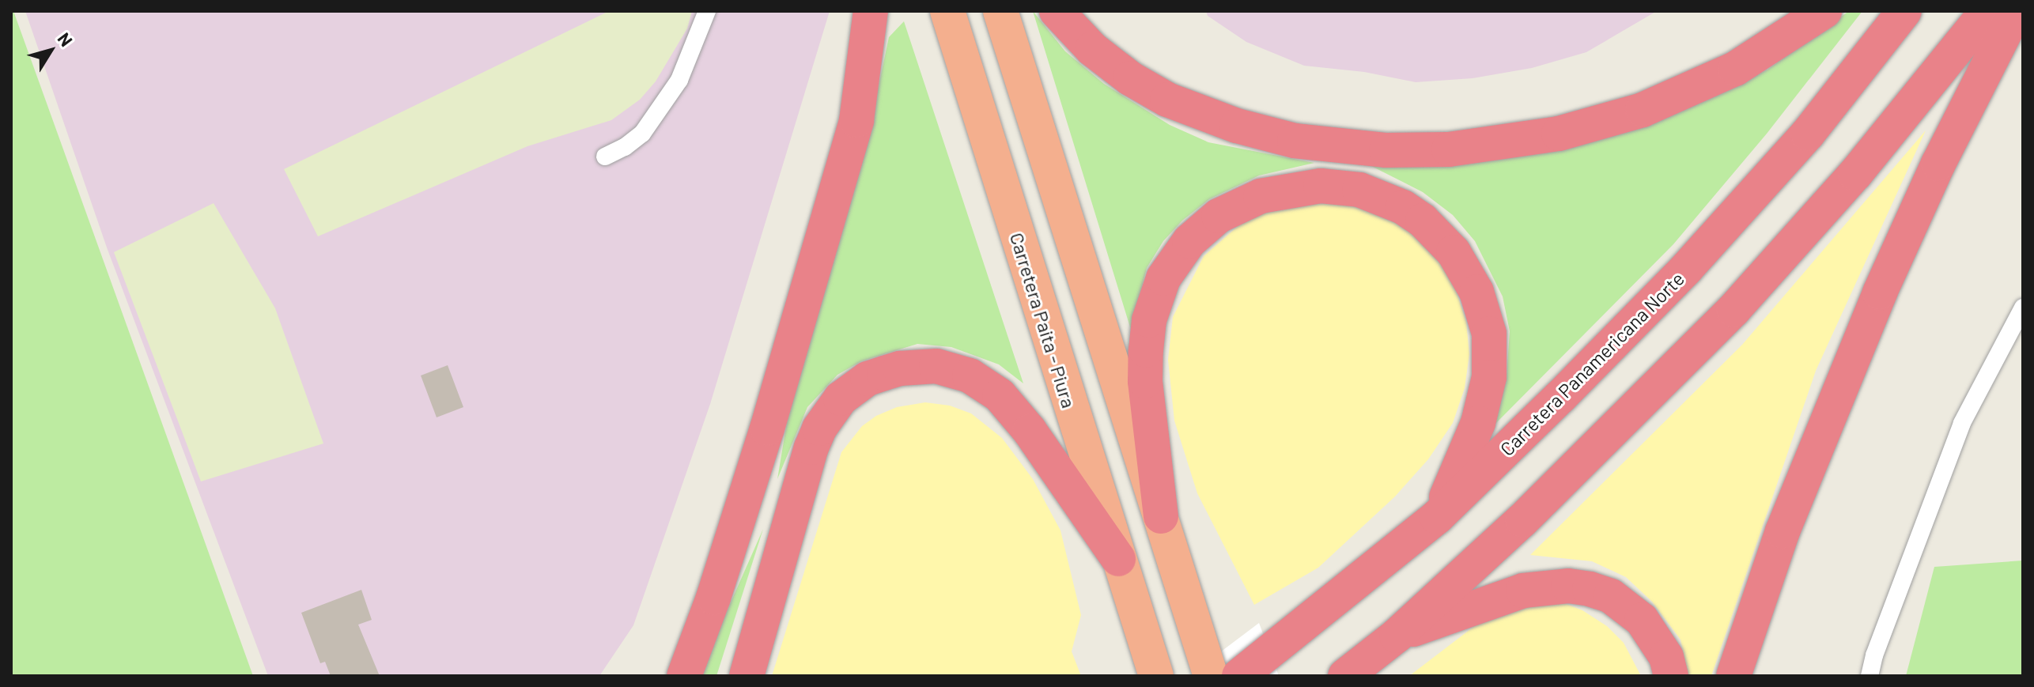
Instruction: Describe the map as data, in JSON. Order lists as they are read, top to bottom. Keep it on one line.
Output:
{"streets":{"highway":["Carretera Paita - Piura","Carretera Panamericana Norte"]},"north":"top right"}
